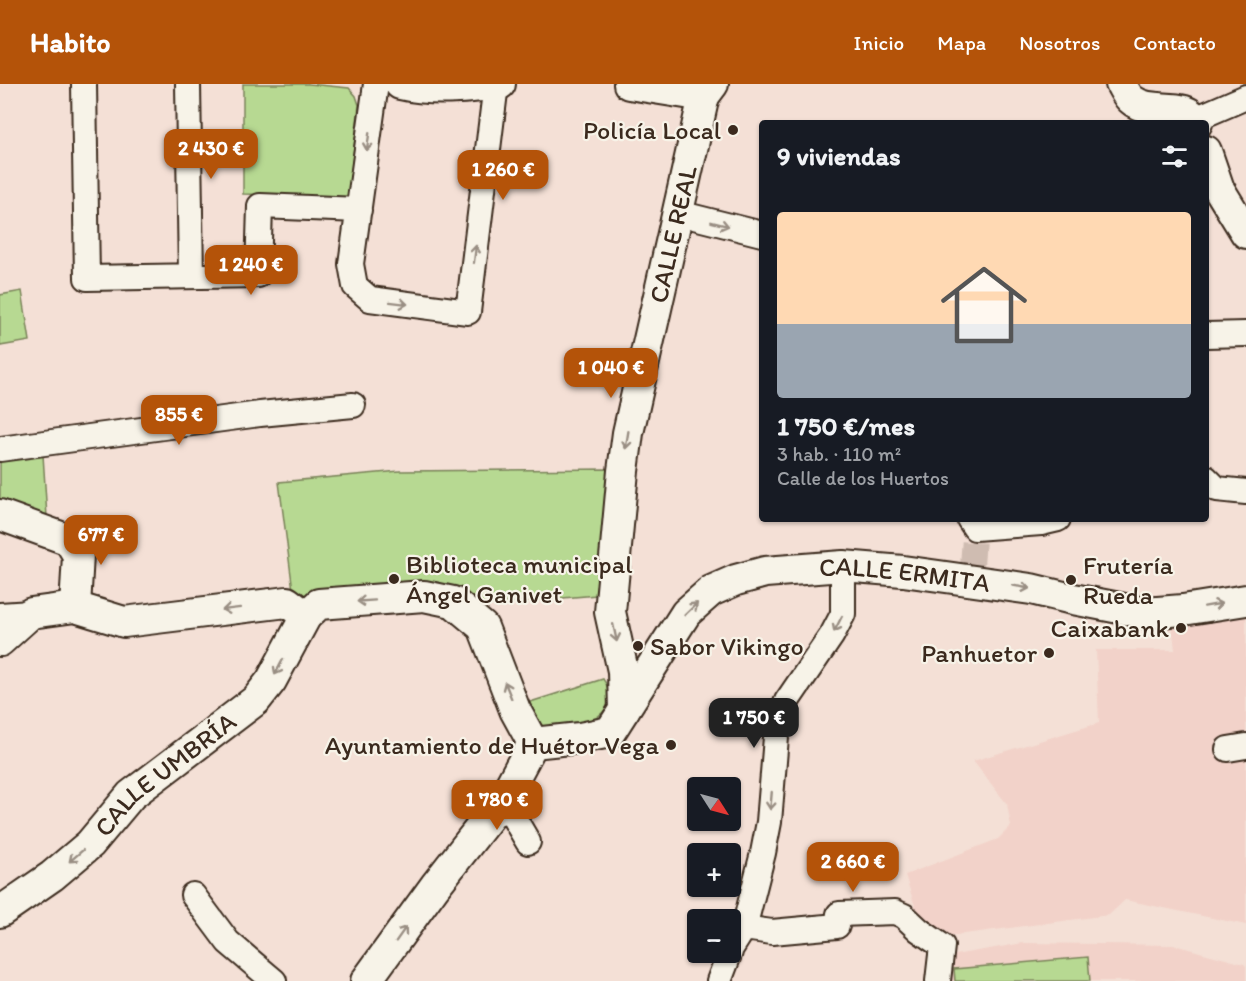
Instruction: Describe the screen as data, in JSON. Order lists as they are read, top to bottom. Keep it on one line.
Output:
{"streets":{"street":["CALLE REAL","CALLE ERMITA","CALLE UMBRÍA"]},"crossings":[["CALLE REAL","CALLE ERMITA"]],"one_way":["CALLE REAL","CALLE ERMITA"],"places":["Policía Local","Biblioteca municipal Ángel Ganivet","Frutería Rueda","Caixabank","Sabor Vikingo","Panhuetor","Ayuntamiento de Huétor Vega"],"north":"bottom right","page":{"header":"Habito","nav":["Inicio","Mapa","Nosotros","Contacto"],"heading":"9 viviendas","price":["2 430 €","1 260 €","1 240 €","1 040 €","855 €","677 €","1 750 €","1 780 €","2 660 €"],"list":[{"name":"1 750 €/mes","note":"3 hab. · 110 m² · Calle de los Huertos"}],"map_buttons":["+","−"]}}
